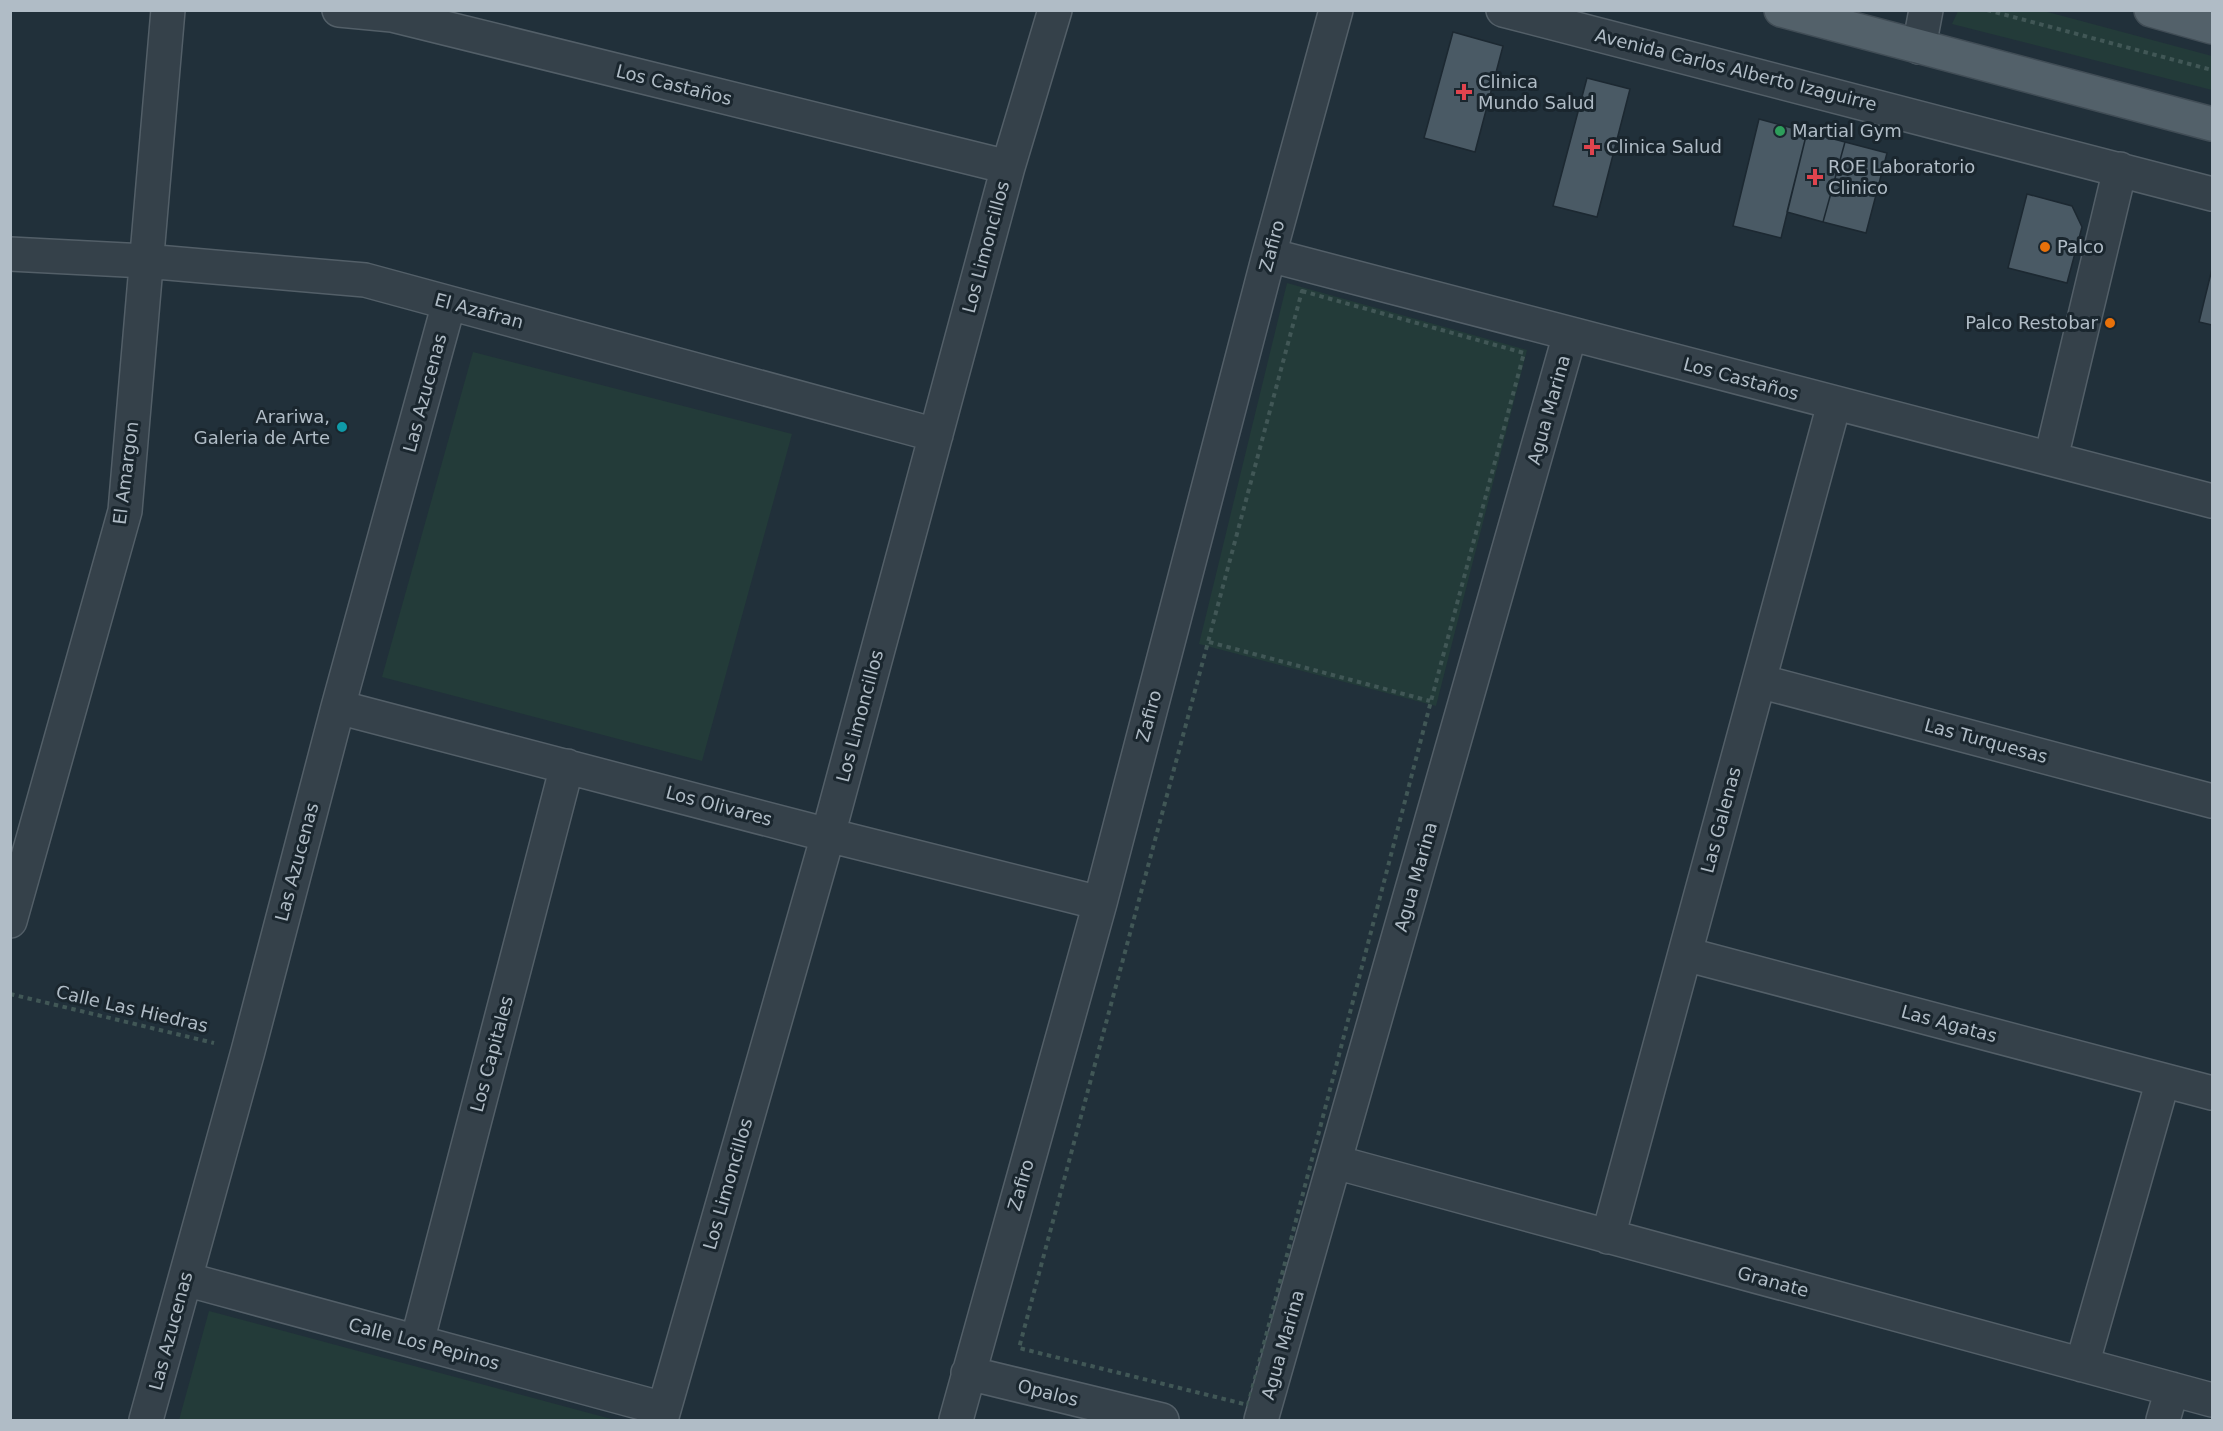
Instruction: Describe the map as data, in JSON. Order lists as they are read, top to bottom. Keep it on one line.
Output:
{"streets":{"street":["Avenida Carlos Alberto Izaguirre","Los Castaños","Zafiro","Los Limoncillos","El Azafran","Las Azucenas","Agua Marina","El Amargon","Las Turquesas","Los Olivares","Las Galenas","Las Agatas","Los Capitales","Granate","Calle Los Pepinos","Opalos"],"path":["Calle Las Hiedras"]},"crossings":[["Los Castaños","Zafiro"],["Los Castaños","Los Limoncillos"],["Los Castaños","Agua Marina"],["Los Castaños","Las Galenas"],["Zafiro","Los Olivares"],["Zafiro","Opalos"],["Los Limoncillos","El Azafran"],["Los Limoncillos","Los Olivares"],["Los Limoncillos","Calle Los Pepinos"],["El Azafran","Las Azucenas"],["El Azafran","El Amargon"],["Las Azucenas","Los Olivares"],["Las Azucenas","Calle Las Hiedras"],["Las Azucenas","Calle Los Pepinos"],["Agua Marina","Granate"],["Las Turquesas","Las Galenas"],["Los Olivares","Los Capitales"],["Las Galenas","Las Agatas"],["Las Galenas","Granate"],["Los Capitales","Calle Los Pepinos"]],"places":{"health":["Clinica Mundo Salud","Clinica Salud","ROE Laboratorio Clinico"],"other":["Martial Gym","Palco","Palco Restobar","Arariwa, Galeria de Arte"]}}
